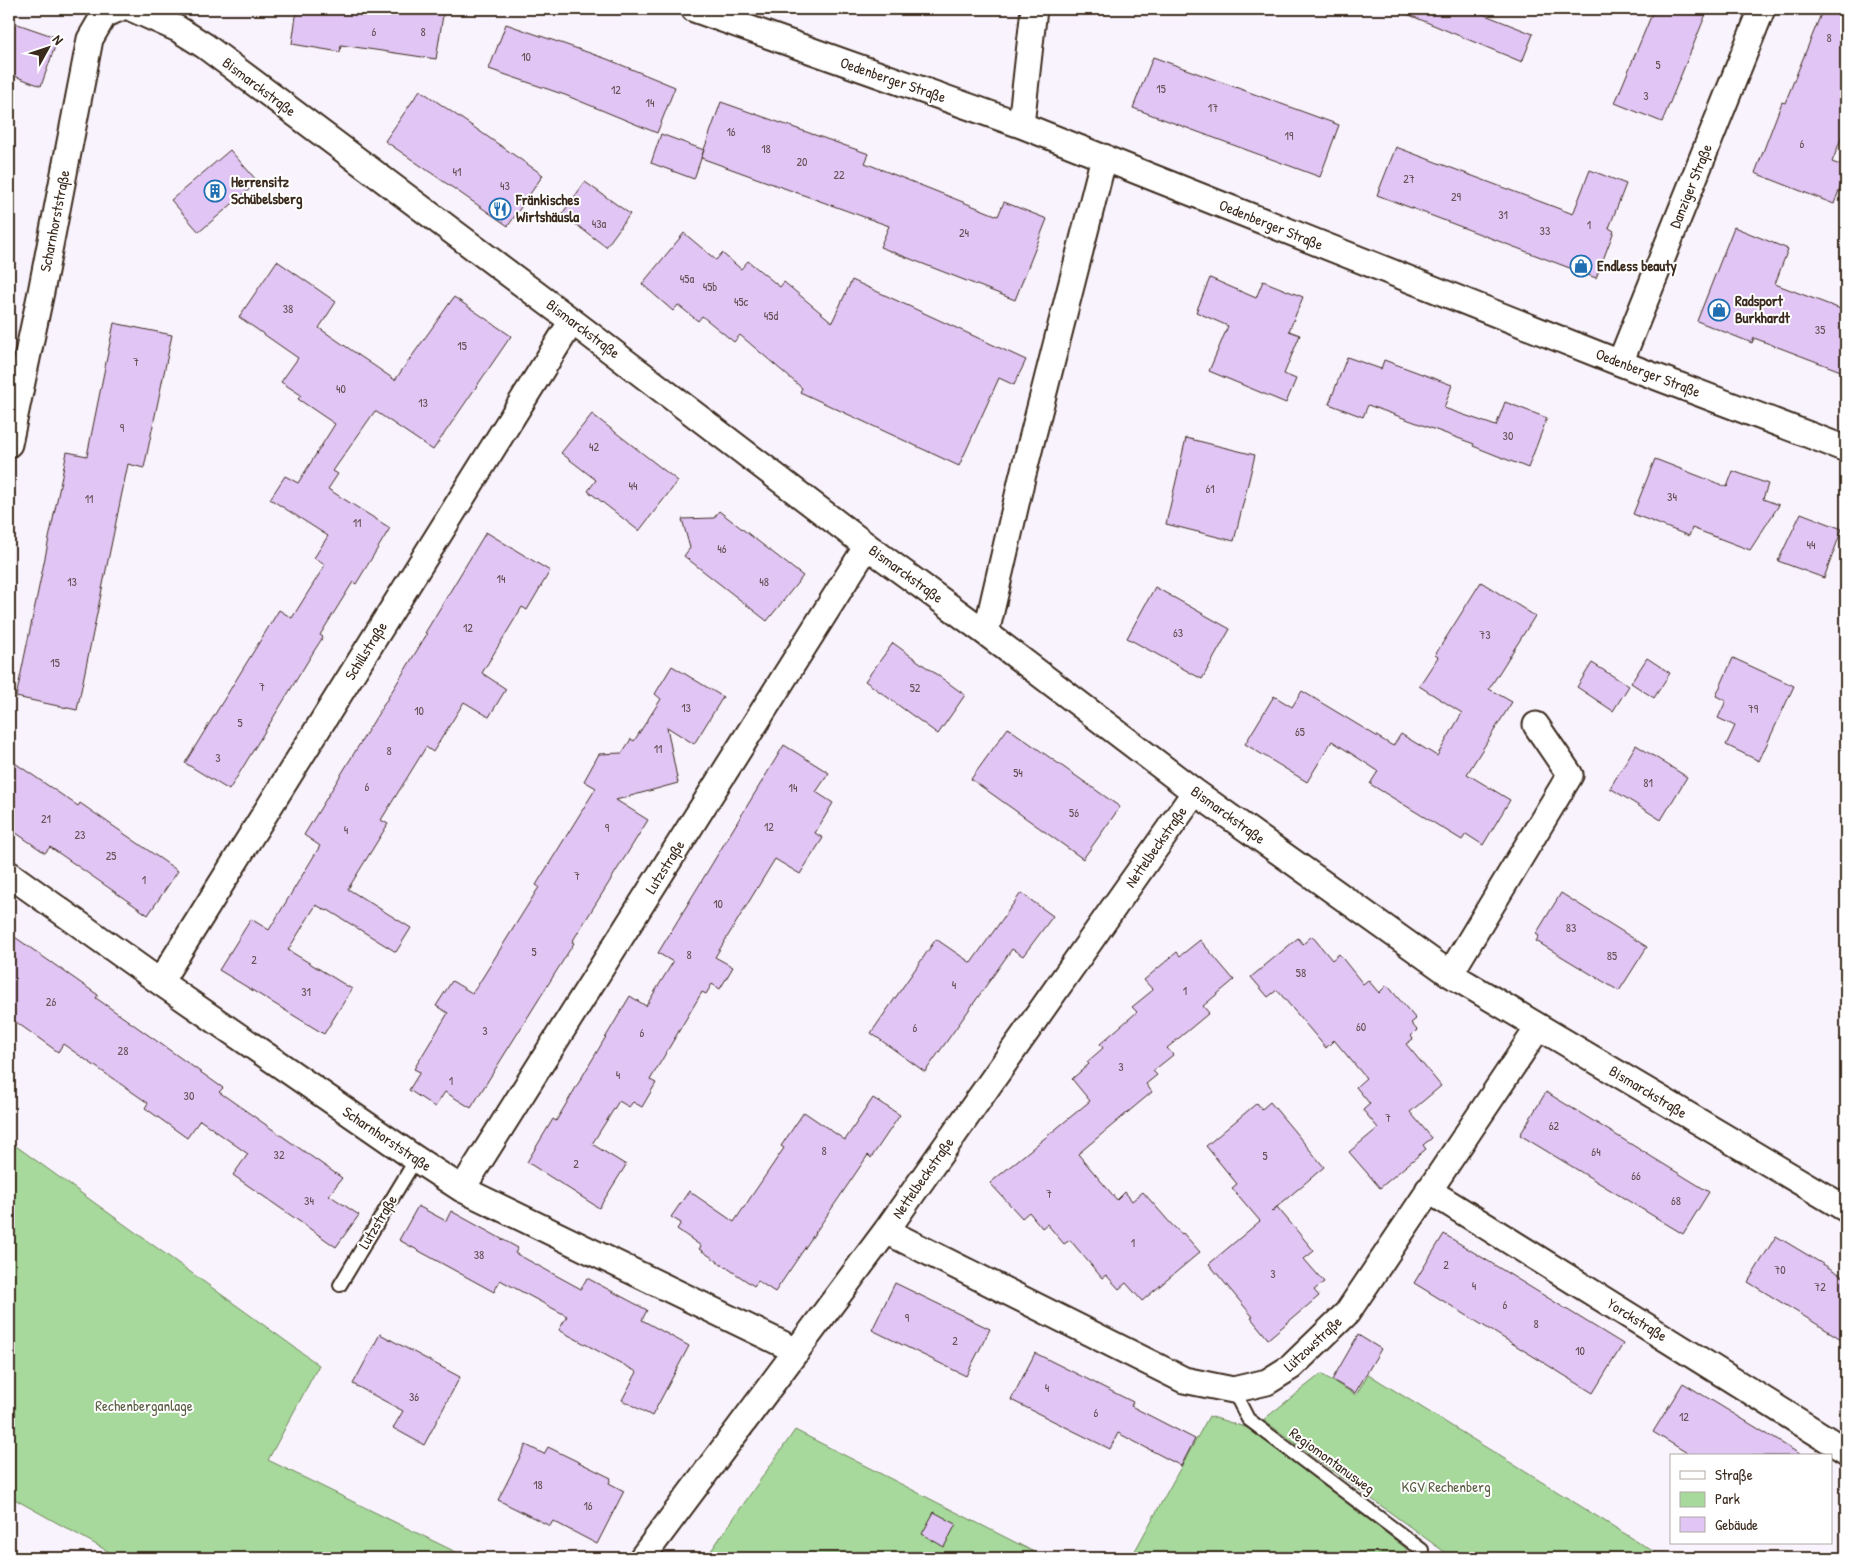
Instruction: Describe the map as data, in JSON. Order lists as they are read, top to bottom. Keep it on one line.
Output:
{"streets":{"street":["Oedenberger Straße","Bismarckstraße","Danziger Straße","Scharnhorststraße","Schillstraße","Nettelbeckstraße","Lutzstraße","Yorckstraße","Lützowstraße"],"lane":["Regiomontanusweg"]},"crossings":[["Oedenberger Straße","Danziger Straße"],["Bismarckstraße","Schillstraße"],["Bismarckstraße","Nettelbeckstraße"],["Bismarckstraße","Lutzstraße"],["Bismarckstraße","Lützowstraße"],["Scharnhorststraße","Schillstraße"],["Scharnhorststraße","Nettelbeckstraße"],["Scharnhorststraße","Lutzstraße"],["Nettelbeckstraße","Lützowstraße"],["Yorckstraße","Lützowstraße"],["Lützowstraße","Regiomontanusweg"]],"parks":["Rechenberganlage","KGV Rechenberg"],"places":{"building":["Herrensitz Schübelsberg"],"restaurant":["Fränkisches Wirtshäusla"],"shop":["Endless beauty","Radsport Burkhardt"]},"house_numbers":["6","8","8","10","5","15","12","3","14","17","16","19","6","18","20","41","22","27","43","29","31","43a","1","33","24","45a","45b","45c","38","45d","35","15","7","40","13","9","30","42","44","61","34","11","11","44","46","14","13","48","12","63","73","15","7","52","13","79","10","5","65","11","8","3","54","81","6","14","56","21","12","9","4","23","25","7","1","10","83","5","8","85","2","58","4","1","31","26","60","6","3","6","28","3","4","1","30","7","62","8","64","32","5","2","66","7","34","68","1","38","2","70","3","4","72","6","9","8","2","10","4","36","6","12","18","16"],"legend":["Straße","Park","Gebäude"],"north":"top right"}
